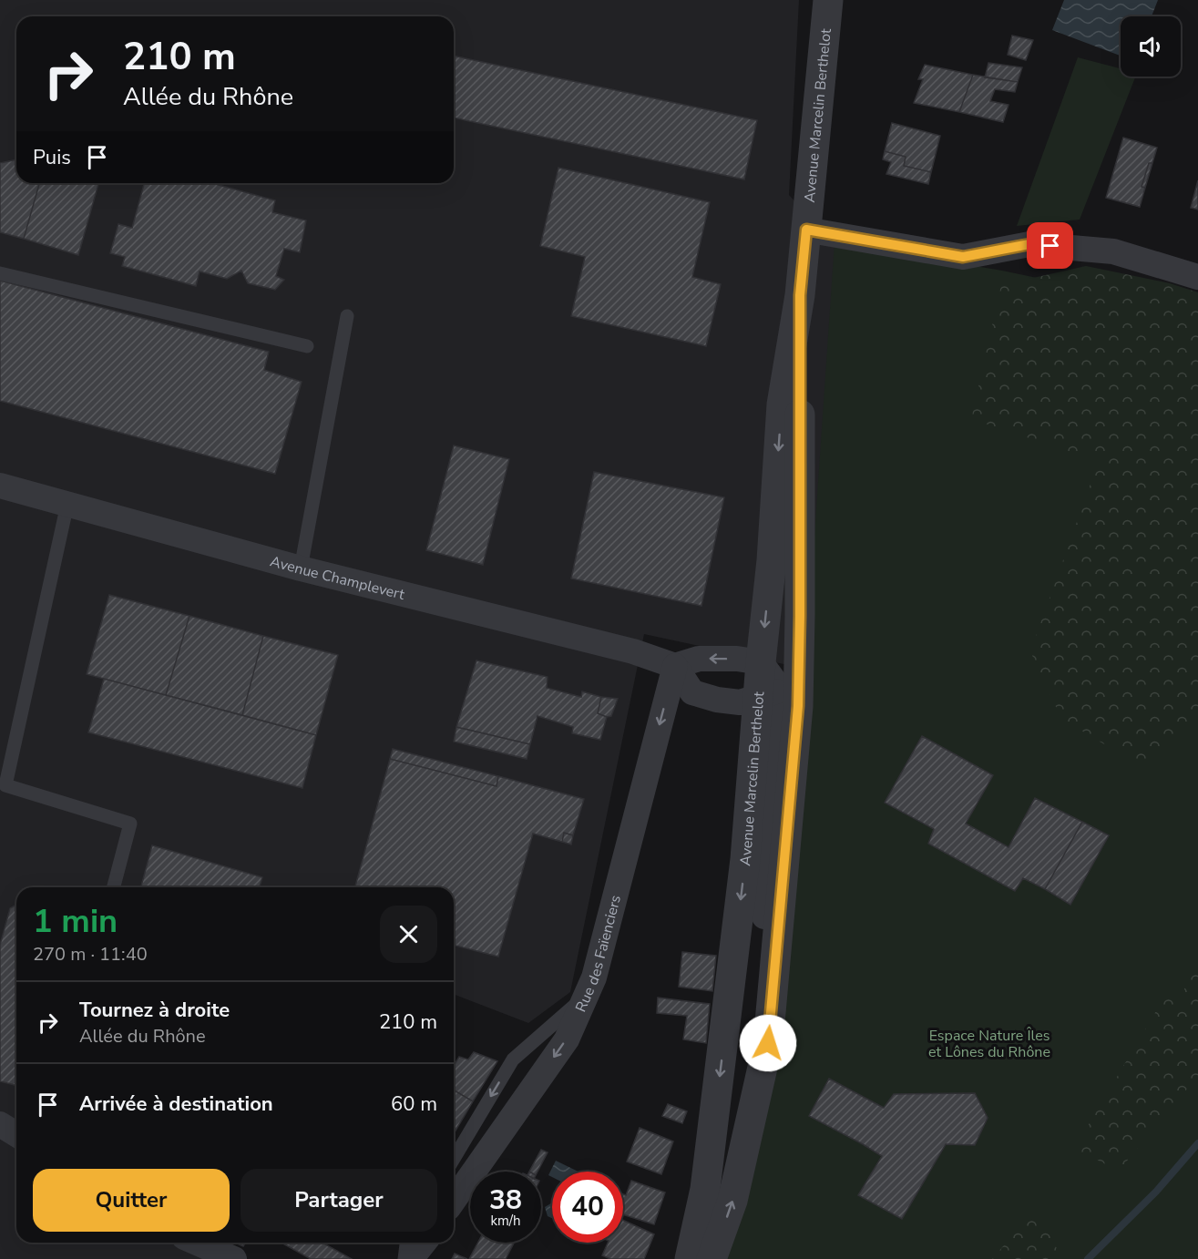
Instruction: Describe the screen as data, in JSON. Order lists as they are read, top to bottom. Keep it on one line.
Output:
{"streets":{"street":["Avenue Marcelin Berthelot","Avenue Champlevert","Rue des Faïenciers"]},"crossings":[["Avenue Champlevert","Rue des Faïenciers"]],"one_way":["Rue des Faïenciers"],"parks":["Espace Nature Îles et Lônes du Rhône"],"page":{"turn":["210 m","Allée du Rhône"],"then":"Puis","heading":["1 min","270 m · 11:40"],"list":[{"name":"Tournez à droite","note":"Allée du Rhône","value":"210 m"},{"name":"Arrivée à destination","value":"60 m"}],"buttons":["Quitter","Partager"],"speed":"38 km/h","limit":"40"}}
